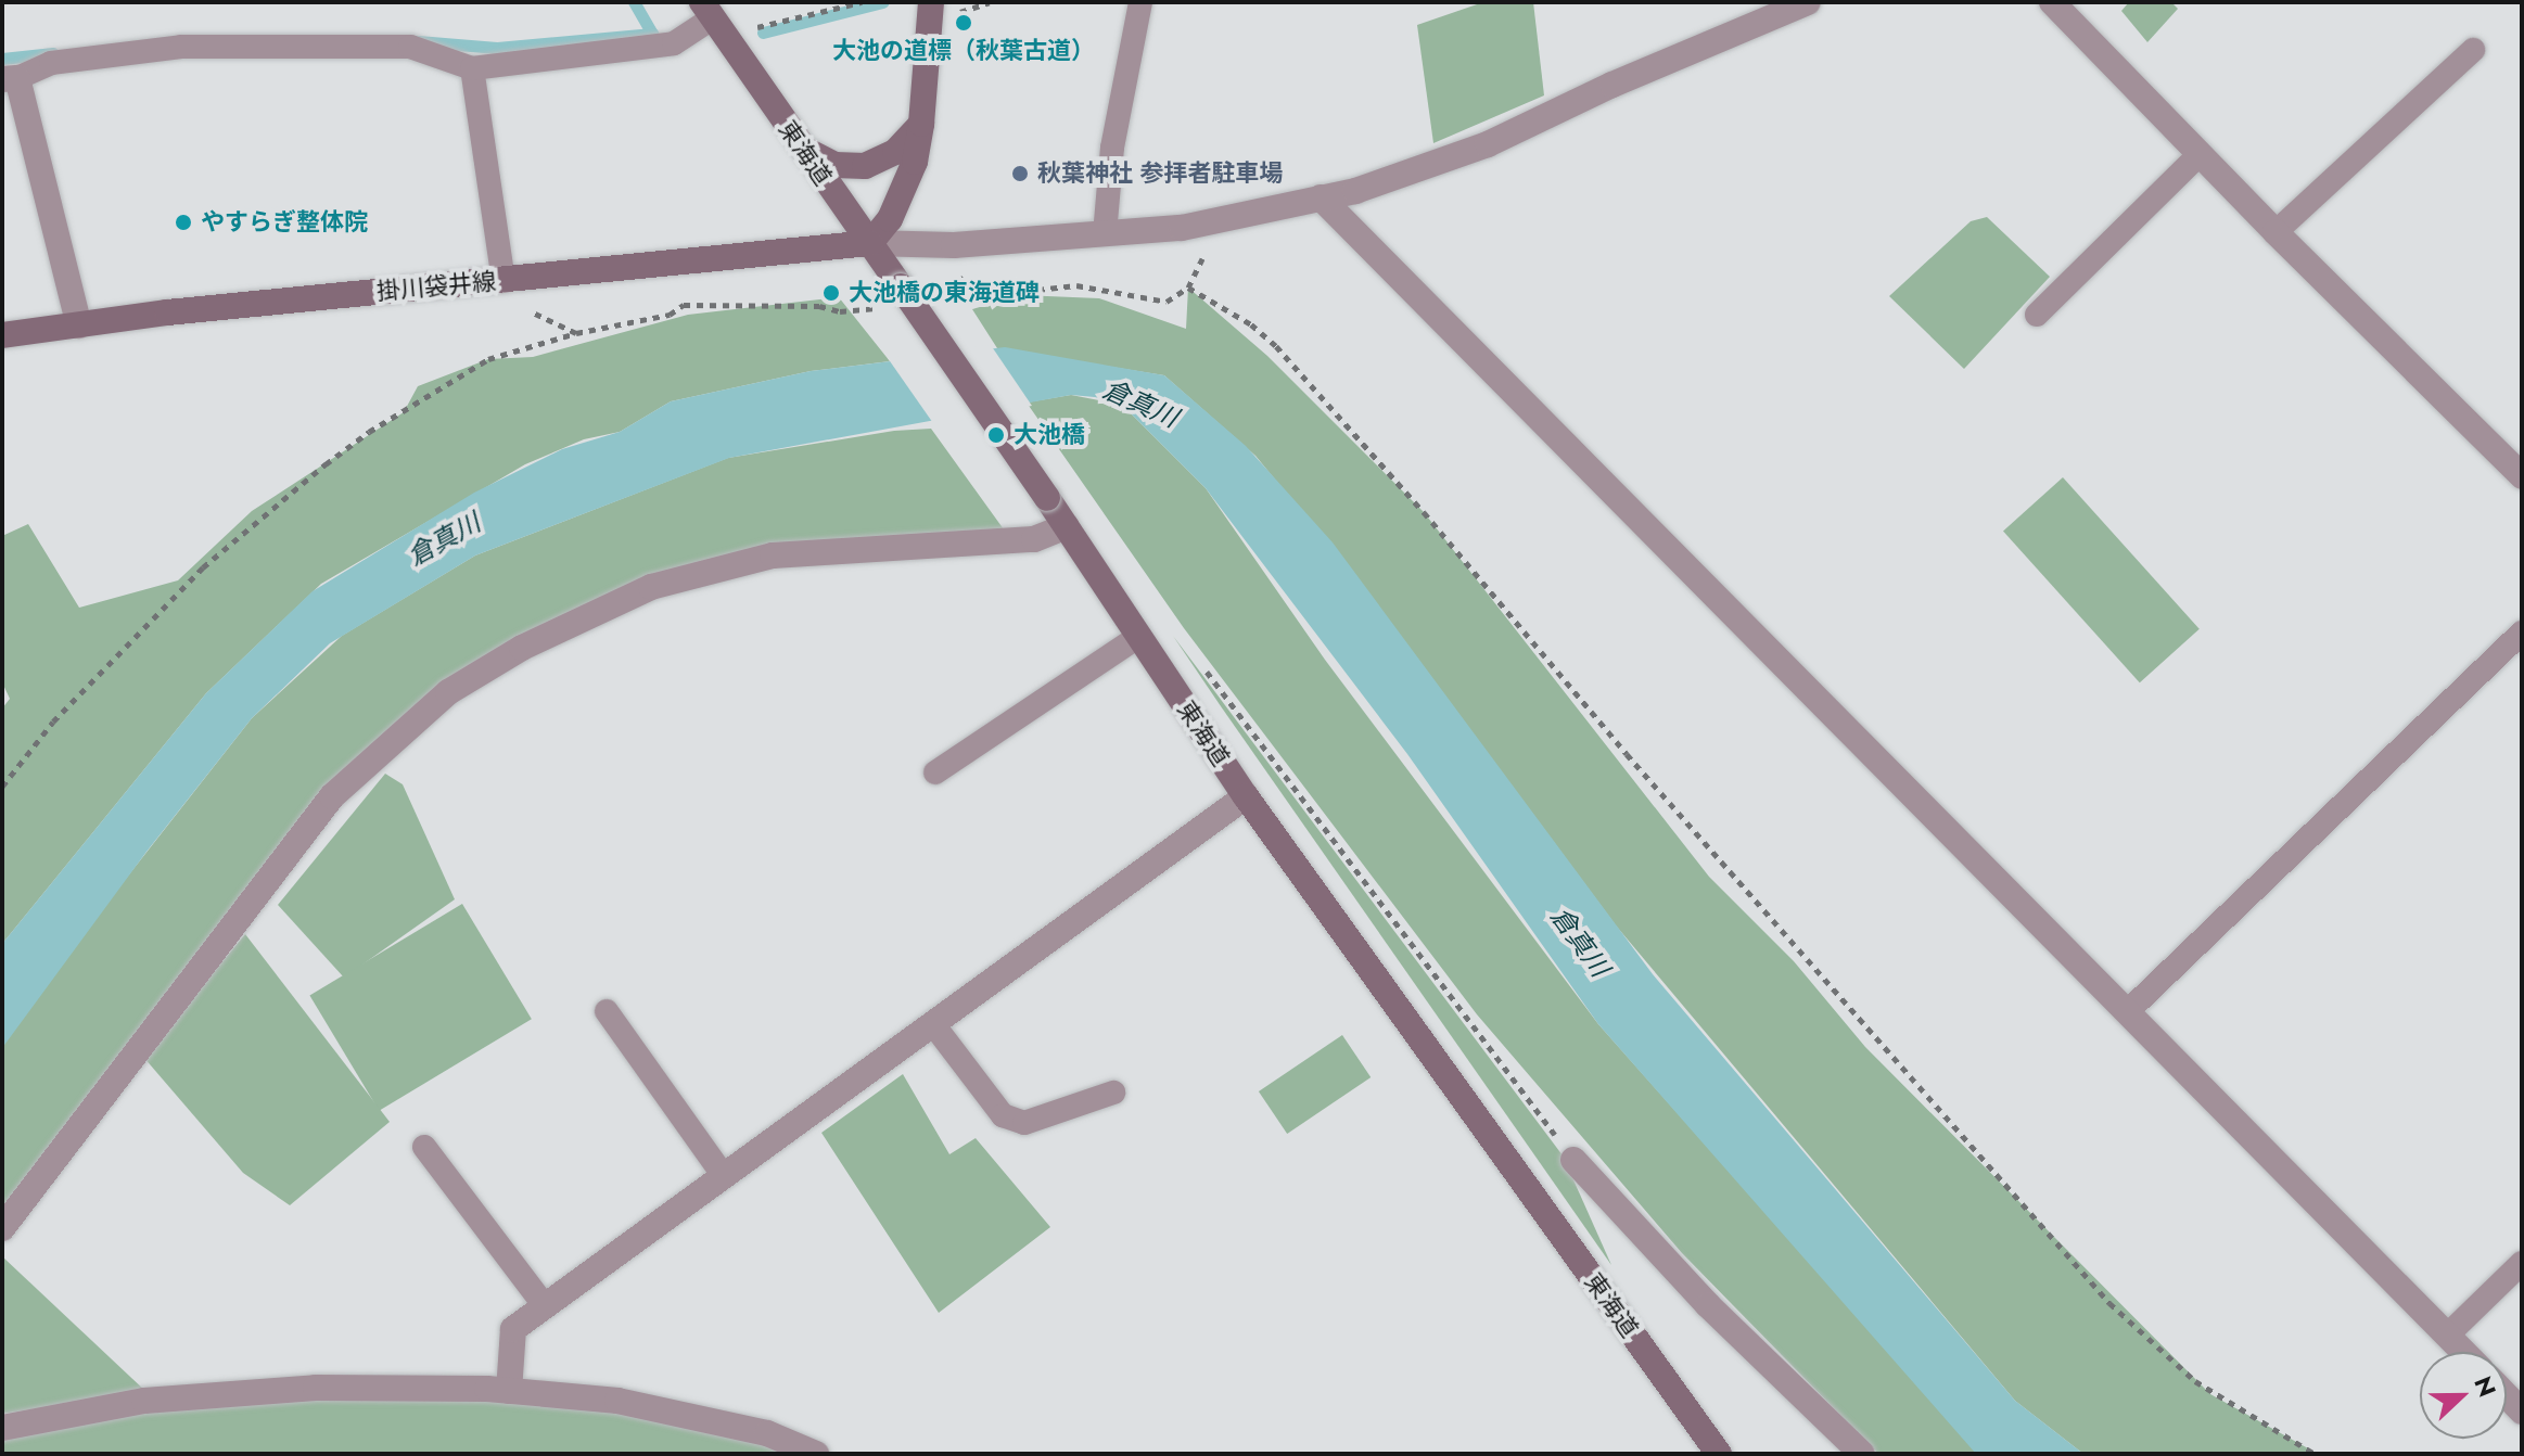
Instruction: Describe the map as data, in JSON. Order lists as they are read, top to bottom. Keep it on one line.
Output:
{"streets":{"main road":["東海道","掛川袋井線"]},"crossings":[["東海道","掛川袋井線"]],"water":["倉真川"],"places":["大池の道標（秋葉古道）","秋葉神社 参拝者駐車場","やすらぎ整体院","大池橋の東海道碑","大池橋"],"north":"right"}
